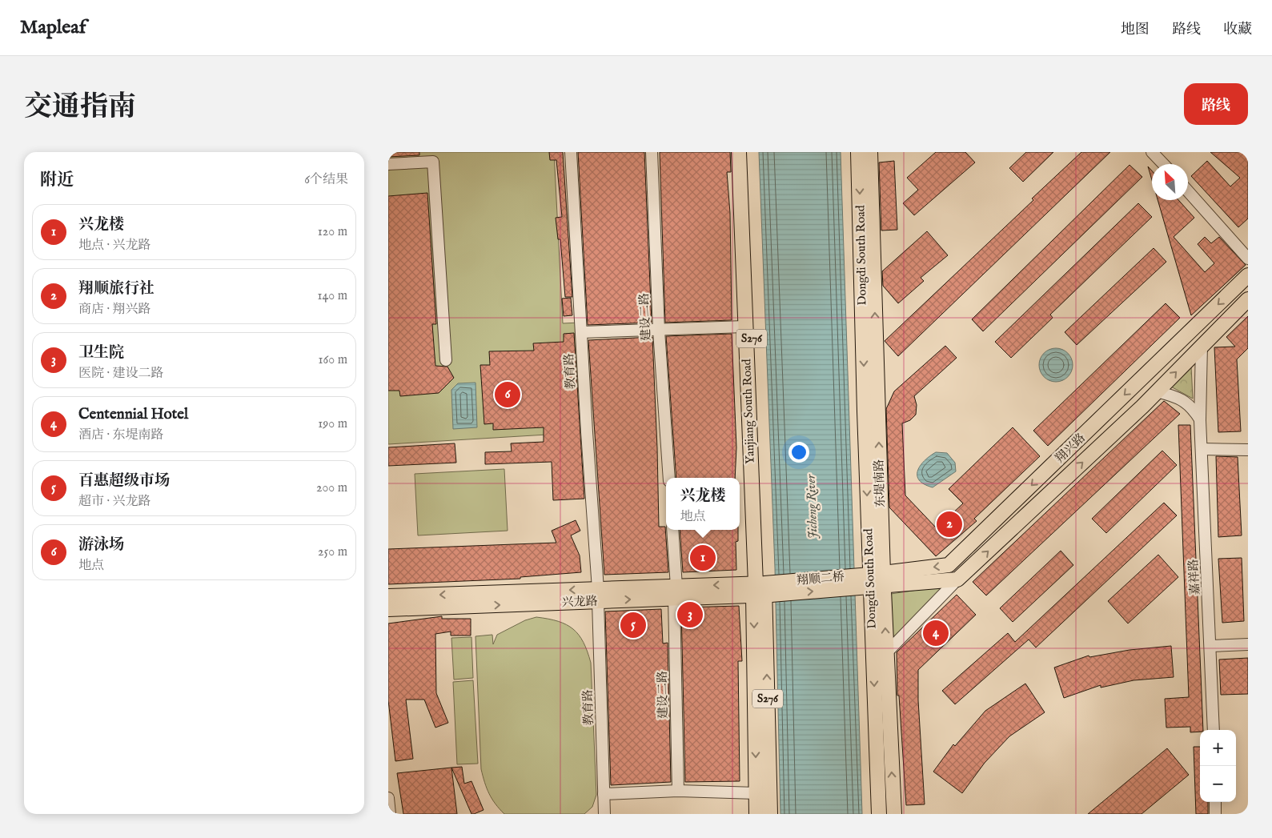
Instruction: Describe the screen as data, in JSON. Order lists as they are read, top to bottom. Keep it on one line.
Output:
{"streets":{"main road":["Dongdi South Road","S276","Yanjiang South Road","翔兴路","东堤南路","翔顺二桥","兴龙路"],"street":["建设二路","教育路","嘉祥路"]},"crossings":[["Dongdi South Road","翔兴路"],["Dongdi South Road","东堤南路"],["Dongdi South Road","翔顺二桥"],["建设二路","兴龙路"],["教育路","兴龙路"],["Yanjiang South Road","翔顺二桥"],["Yanjiang South Road","兴龙路"],["翔兴路","东堤南路"],["翔兴路","嘉祥路"],["翔兴路","翔顺二桥"],["东堤南路","翔顺二桥"],["翔顺二桥","兴龙路"]],"one_way":["Dongdi South Road","东堤南路"],"water":["Jicheng River"],"north":"top left","page":{"header":"Mapleaf","nav":["地图","路线","收藏"],"title":"交通指南","buttons":"路线","heading":["附近","6个结果"],"list":[{"mark":"1","name":"兴龙楼","note":"地点 · 兴龙路","value":"120 m"},{"mark":"2","name":"翔顺旅行社","note":"商店 · 翔兴路","value":"140 m"},{"mark":"3","name":"卫生院","note":"医院 · 建设二路","value":"160 m"},{"mark":"4","name":"Centennial Hotel","note":"酒店 · 东堤南路","value":"190 m"},{"mark":"5","name":"百惠超级市场","note":"超市 · 兴龙路","value":"200 m"},{"mark":"6","name":"游泳场","note":"地点","value":"250 m"}],"pins":["6","2","1","3","5","4"],"popup":["兴龙楼","地点"],"map_buttons":["+","−"]}}
